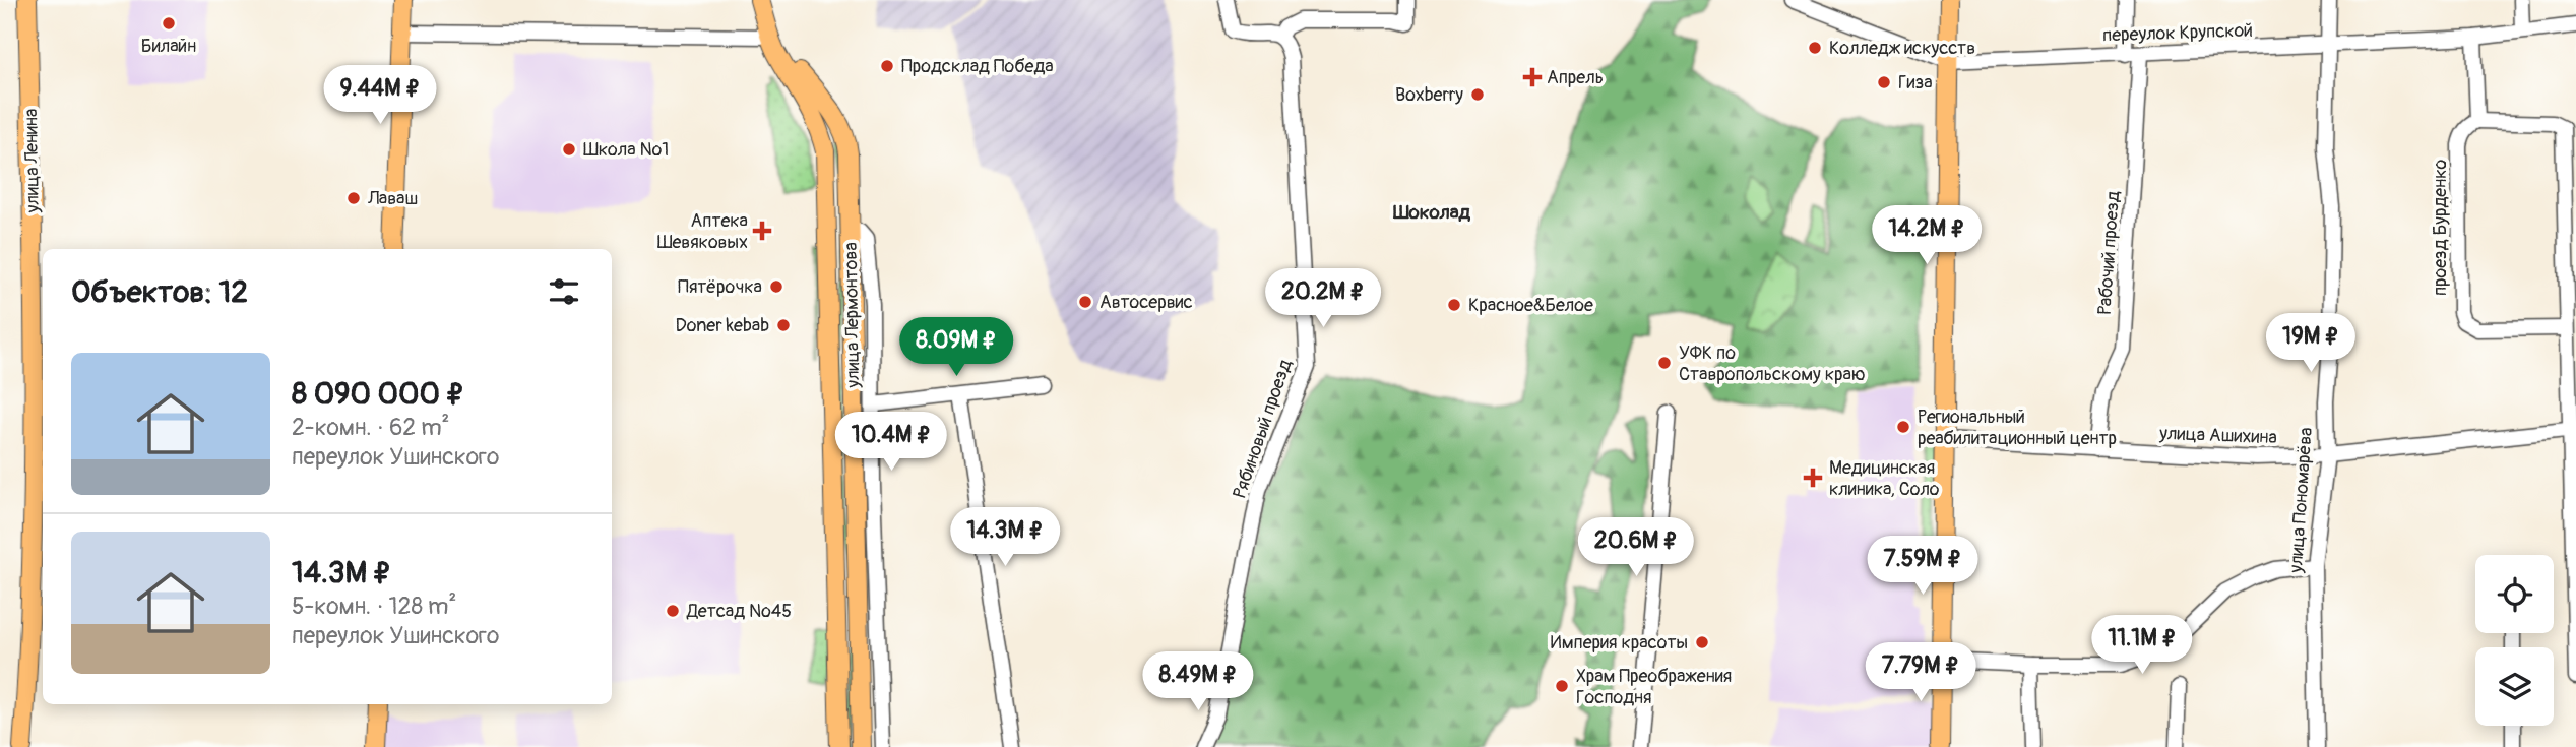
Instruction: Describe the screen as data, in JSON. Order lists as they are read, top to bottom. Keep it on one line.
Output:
{"streets":{"main road":["улица Ленина","улица Лермонтова"],"street":["переулок Крупской","проезд Бурденко","Рабочий проезд","Рябиновый проезд","улица Ашихина","улица Пономарёва"]},"crossings":[["переулок Крупской","Рабочий проезд"],["переулок Крупской","улица Пономарёва"],["Рабочий проезд","улица Ашихина"],["улица Ашихина","улица Пономарёва"]],"districts":["Шоколад"],"places":{"other":["Билайн","Колледж искусств","Продсклад Победа","Гиза","Boxberry","Школа №1","Лаваш","Пятёрочка","Автосервис","Красное&Белое","Doner kebab","УФК по Ставропольскому краю","Региональный реабилитационный центр","Детсад №45","Империя красоты","Храм Преображения Господня"],"health":["Апрель","Аптека Шевяковых","Медицинская клиника, Соло"]},"page":{"price":["9.44M ₽","14.2M ₽","20.2M ₽","19M ₽","8.09M ₽","10.4M ₽","14.3M ₽","20.6M ₽","7.59M ₽","11.1M ₽","7.79M ₽","8.49M ₽"],"heading":"Объектов: 12","list":[{"name":"8 090 000 ₽","note":"2-комн. · 62 m² · переулок Ушинского"},{"name":"14.3M ₽","note":"5-комн. · 128 m² · переулок Ушинского"}]}}
